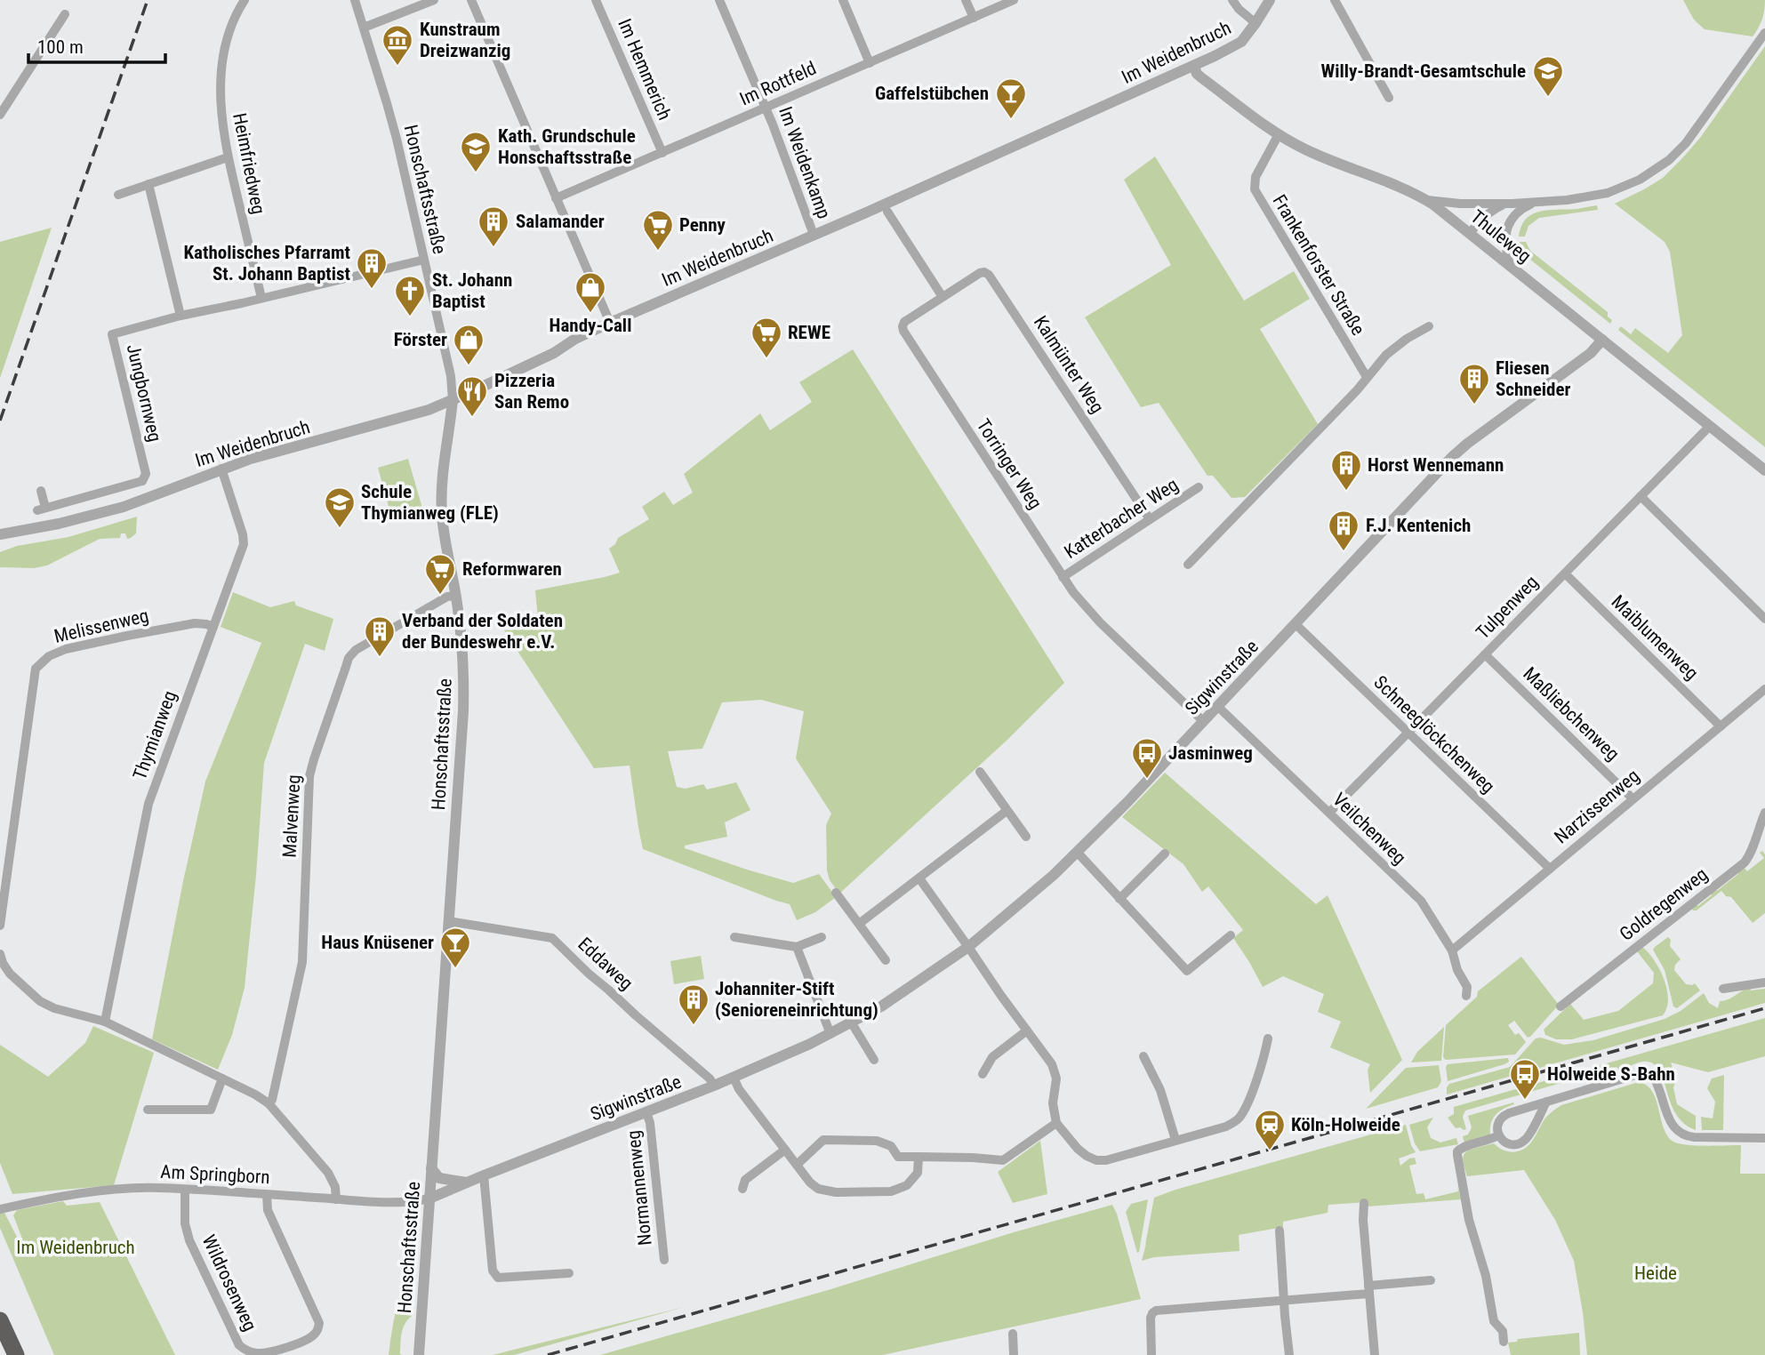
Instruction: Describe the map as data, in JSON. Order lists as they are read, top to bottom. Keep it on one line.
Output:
{"streets":{"street":["Im Weidenbruch","Im Hemmerich","Im Rottfeld","Im Weidenkamp","Heimfriedweg","Honschaftsstraße","Thuleweg","Frankenforster Straße","Kalmünter Weg","Jungbornweg","Torringer Weg","Katterbacher Weg","Tulpenweg","Melissenweg","Maiblumenweg","Sigwinstraße","Maßliebchenweg","Schneeglöckchenweg","Thymianweg","Narzissenweg","Malvenweg","Veilchenweg","Goldregenweg","Eddaweg","Am Springborn","Normannenweg","Wildrosenweg"]},"crossings":[["Im Weidenbruch","Im Weidenkamp"],["Im Weidenbruch","Honschaftsstraße"],["Im Weidenbruch","Thuleweg"],["Im Weidenbruch","Thymianweg"],["Im Hemmerich","Im Rottfeld"],["Im Rottfeld","Im Weidenkamp"],["Heimfriedweg","Jungbornweg"],["Honschaftsstraße","Jungbornweg"],["Honschaftsstraße","Sigwinstraße"],["Honschaftsstraße","Malvenweg"],["Honschaftsstraße","Eddaweg"],["Honschaftsstraße","Am Springborn"],["Thuleweg","Frankenforster Straße"],["Thuleweg","Tulpenweg"],["Thuleweg","Sigwinstraße"],["Kalmünter Weg","Torringer Weg"],["Kalmünter Weg","Katterbacher Weg"],["Torringer Weg","Katterbacher Weg"],["Torringer Weg","Sigwinstraße"],["Tulpenweg","Maiblumenweg"],["Tulpenweg","Maßliebchenweg"],["Tulpenweg","Schneeglöckchenweg"],["Tulpenweg","Veilchenweg"],["Melissenweg","Thymianweg"],["Maiblumenweg","Narzissenweg"],["Sigwinstraße","Schneeglöckchenweg"],["Sigwinstraße","Veilchenweg"],["Sigwinstraße","Eddaweg"],["Sigwinstraße","Am Springborn"],["Sigwinstraße","Normannenweg"],["Maßliebchenweg","Narzissenweg"],["Schneeglöckchenweg","Narzissenweg"],["Narzissenweg","Veilchenweg"],["Am Springborn","Wildrosenweg"]],"parks":["Im Weidenbruch","Heide"],"places":{"museum":["Kunstraum Dreizwanzig"],"school or university":["Willy-Brandt-Gesamtschule","Kath. Grundschule Honschaftsstraße","Schule Thymianweg (FLE)"],"bar":["Gaffelstübchen","Haus Knüsener"],"building":["Salamander","Katholisches Pfarramt St. Johann Baptist","Fliesen Schneider","Horst Wennemann","F.J. Kentenich","Verband der Soldaten der Bundeswehr e.V.","Johanniter-Stift (Senioreneinrichtung)"],"supermarket":["Penny","REWE","Reformwaren"],"shop":["Handy-Call","Förster"],"church":["St. Johann Baptist"],"restaurant":["Pizzeria San Remo"],"bus stop":["Jasminweg","Holweide S-Bahn"],"station":["Köln-Holweide"]},"scale_bar":"100 m"}
